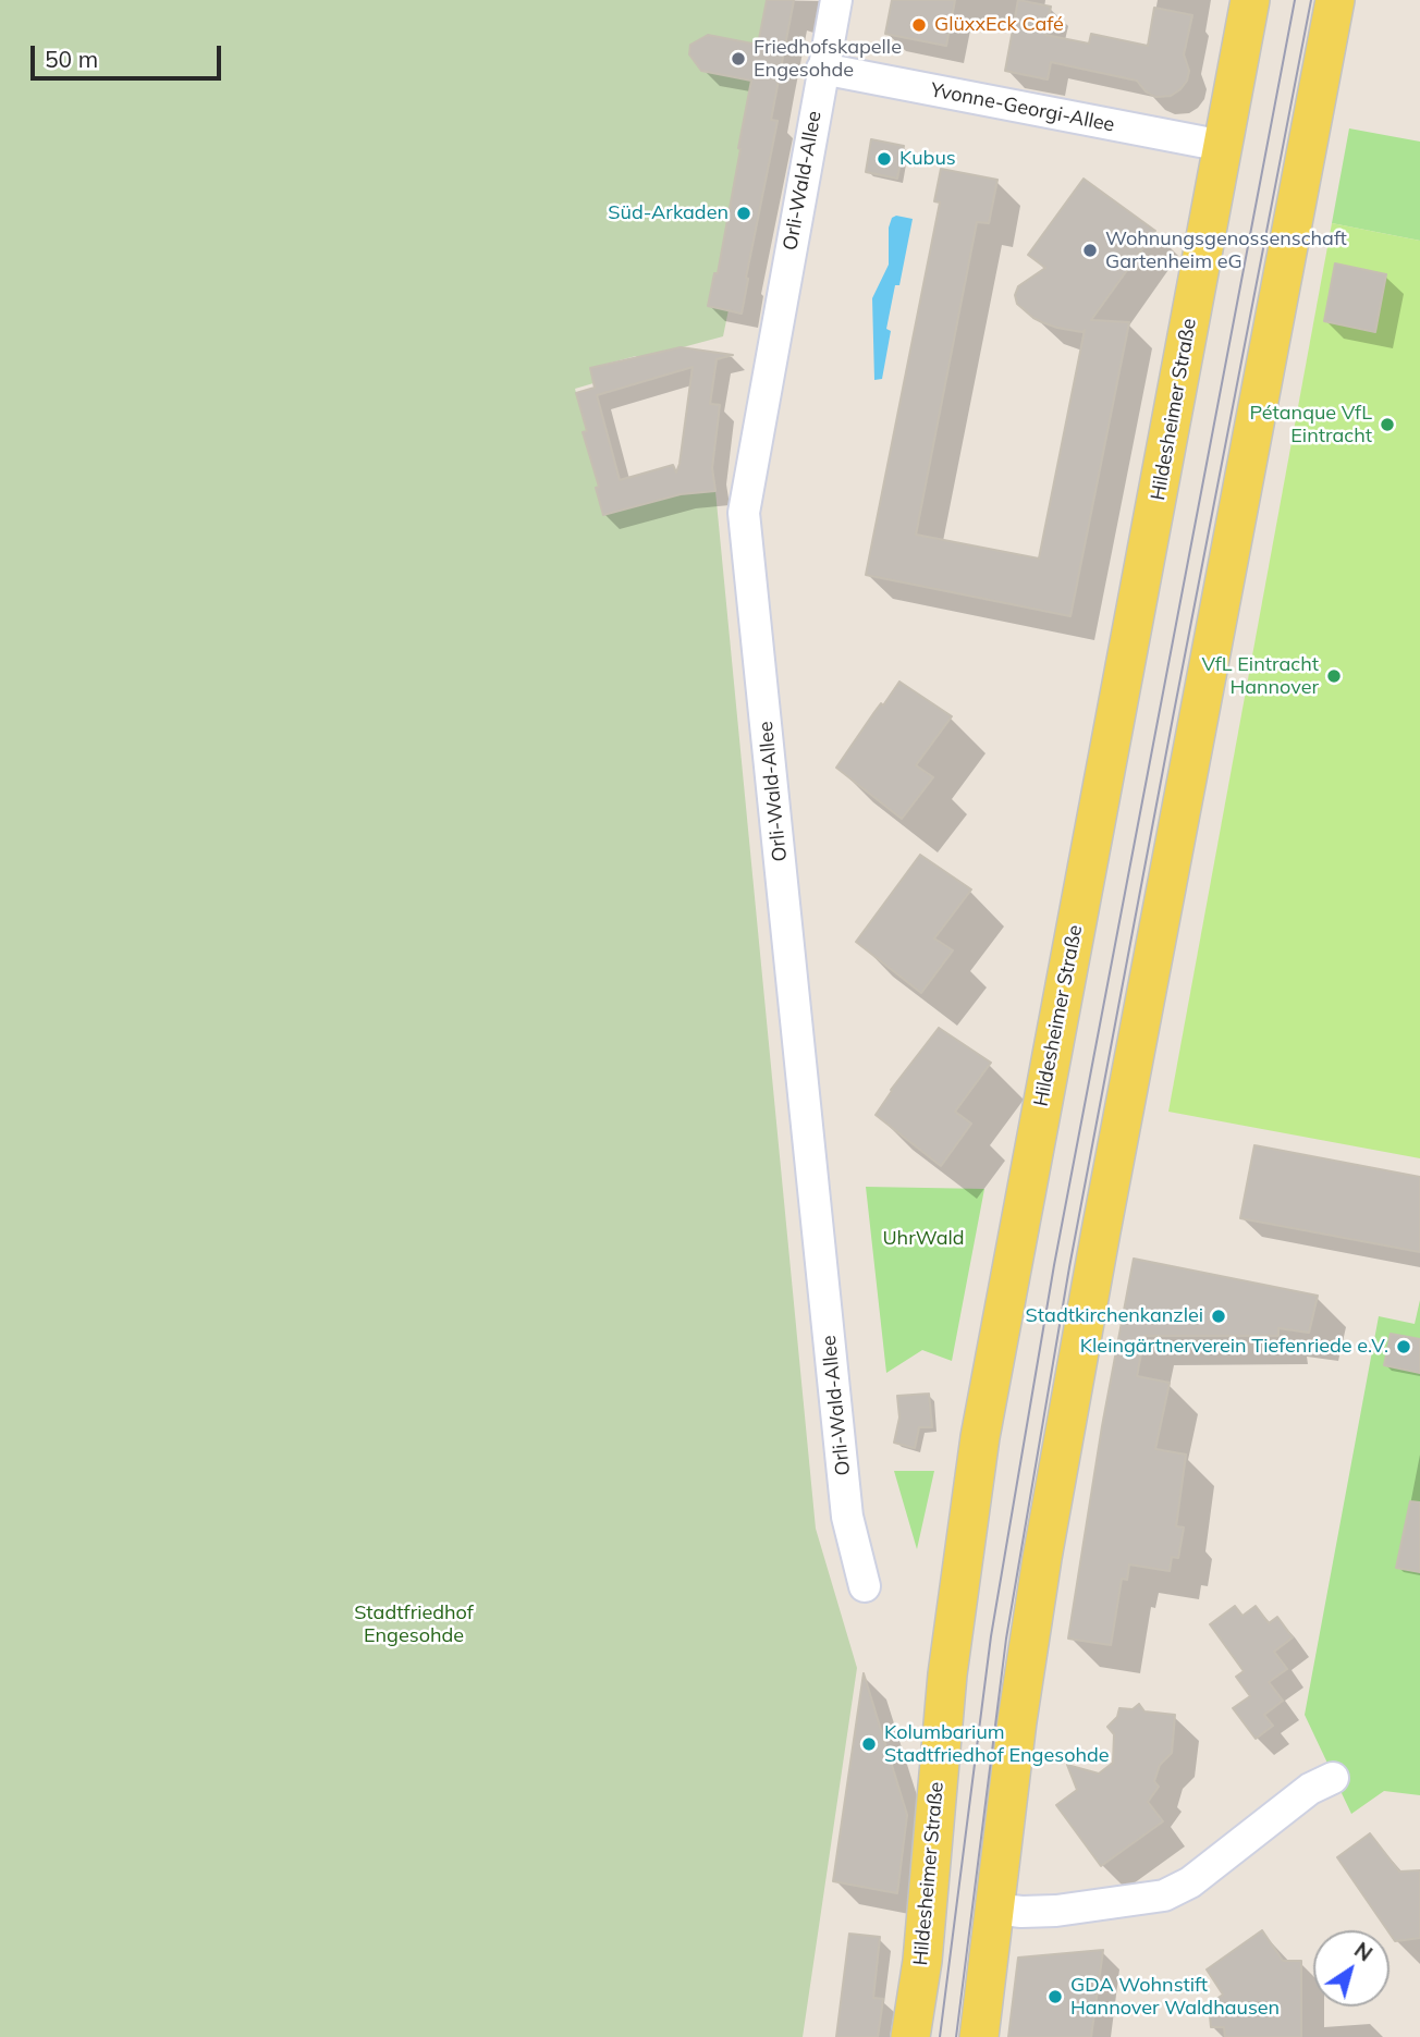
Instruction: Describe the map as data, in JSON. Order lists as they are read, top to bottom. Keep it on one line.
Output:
{"streets":{"main road":["Hildesheimer Straße"],"street":["Yvonne-Georgi-Allee","Orli-Wald-Allee"]},"crossings":[["Yvonne-Georgi-Allee","Orli-Wald-Allee"],["Yvonne-Georgi-Allee","Hildesheimer Straße"]],"parks":["UhrWald","Stadtfriedhof Engesohde"],"places":["GlüxxEck Café","Friedhofskapelle Engesohde","Kubus","Süd-Arkaden","Wohnungsgenossenschaft Gartenheim eG","Pétanque VfL Eintracht","VfL Eintracht Hannover","Stadtkirchenkanzlei","Kleingärtnerverein Tiefenriede e.V.","Kolumbarium Stadtfriedhof Engesohde","GDA Wohnstift Hannover Waldhausen"],"scale_bar":"50 m","north":"top right"}
